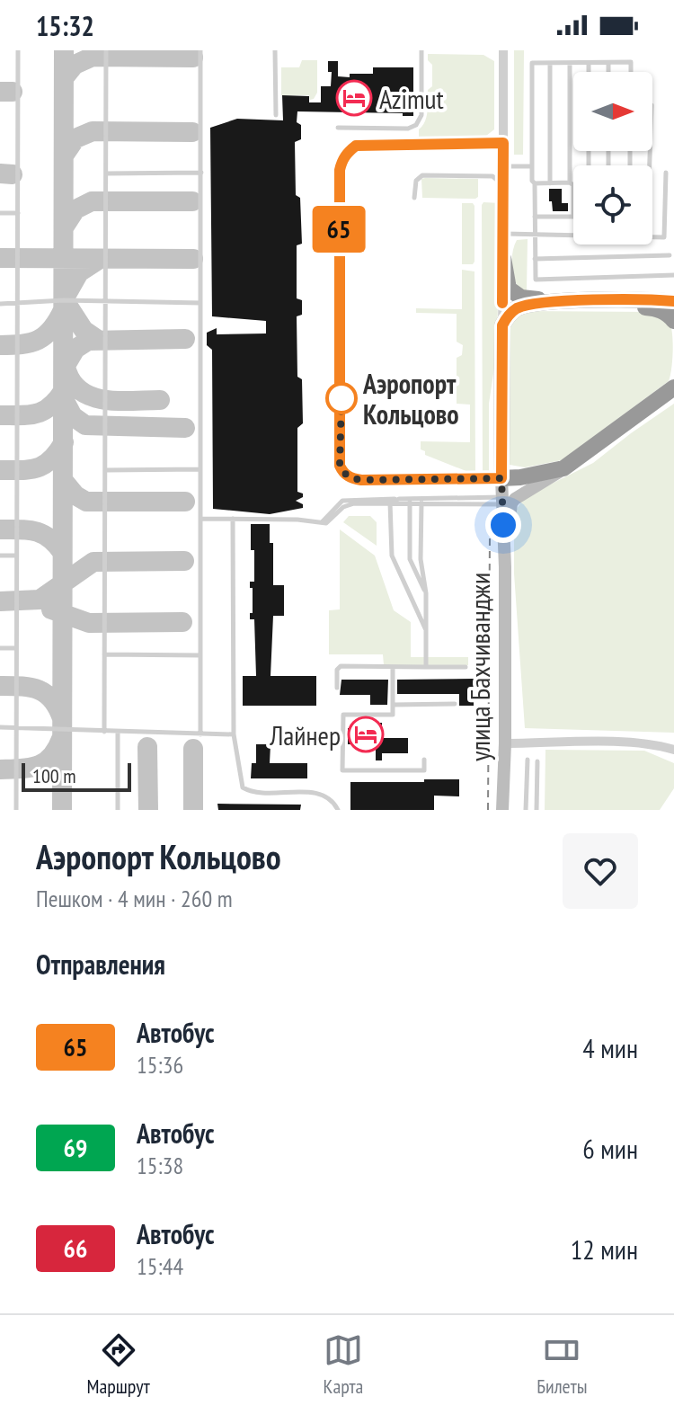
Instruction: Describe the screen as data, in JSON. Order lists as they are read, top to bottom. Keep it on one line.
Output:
{"streets":{"highway":["улица Бахчиванджи"]},"places":{"hotel":["Azimut","Лайнер"],"other":["Аэропорт Кольцово"]},"lines":["bus line 65"],"scale_bar":"100 m","north":"right","page":{"status":"15:32","on_map":"65","scale":"100 m","heading":[["Аэропорт Кольцово","Пешком · 4 мин · 260 m"],"Отправления"],"list":[{"mark":"65","name":"Автобус","note":"15:36","value":"4 мин"},{"mark":"69","name":"Автобус","note":"15:38","value":"6 мин"},{"mark":"66","name":"Автобус","note":"15:44","value":"12 мин"}],"tabs":["Маршрут","Карта","Билеты"]}}
